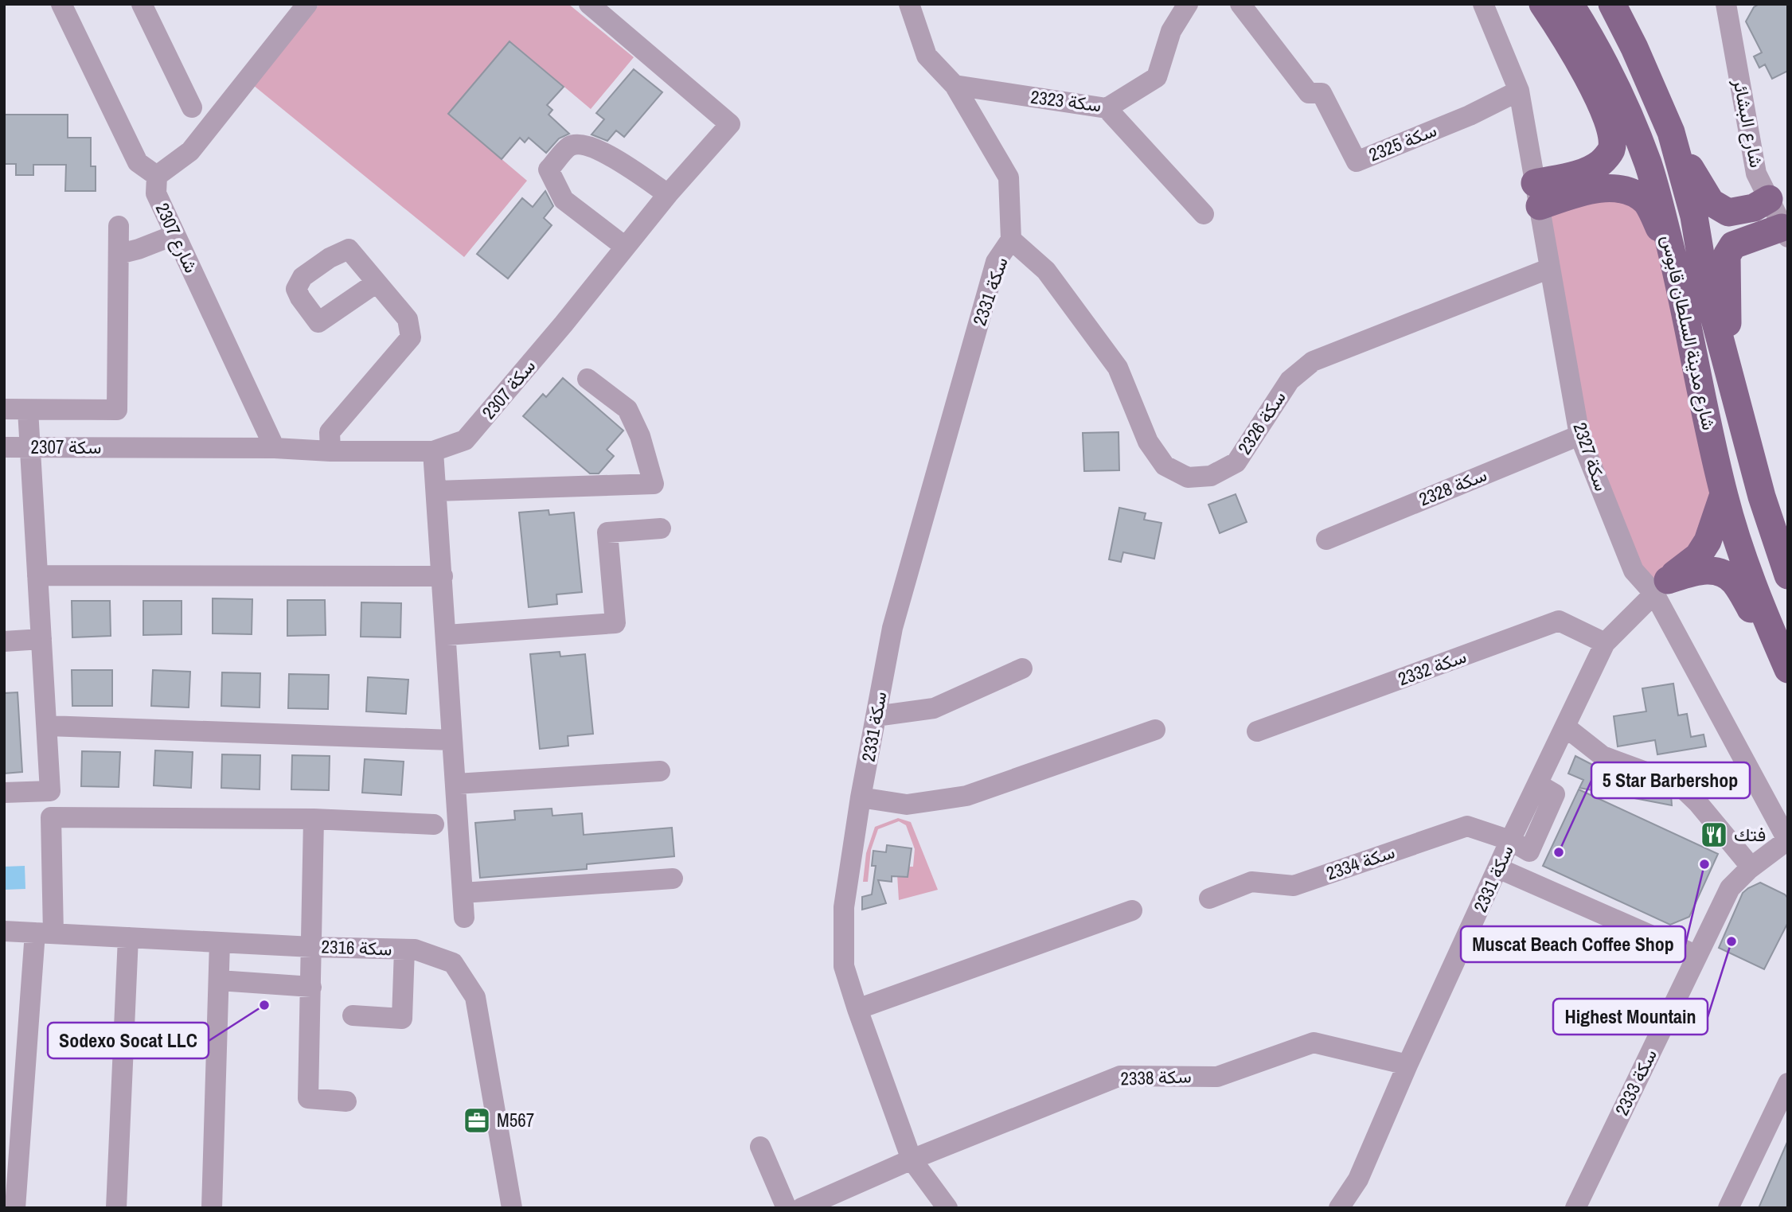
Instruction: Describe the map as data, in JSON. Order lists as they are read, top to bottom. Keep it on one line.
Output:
{"streets":{"main road":["شارع مدينة السلطان قابوس"],"street":["سكة 2323","شارع البشائر","سكة 2325","2307 شارع","سكة 2331","سكة 2307","سكة 2326","سكة 2327","سكة 2328","سكة 2332","سكة 2334","2316 سكة","سكة 2338","سكة 2333"]},"crossings":[["سكة 2325","سكة 2327"],["2307 شارع","سكة 2307"],["سكة 2331","سكة 2326"],["سكة 2331","سكة 2327"],["سكة 2331","سكة 2332"],["سكة 2331","سكة 2334"],["سكة 2331","سكة 2338"],["سكة 2326","سكة 2327"],["سكة 2327","سكة 2328"],["سكة 2327","سكة 2333"]],"places":{"restaurant":["فتك"],"other":["5 Star Barbershop","Muscat Beach Coffee Shop","Highest Mountain","Sodexo Socat LLC"],"office":["M567"]}}
